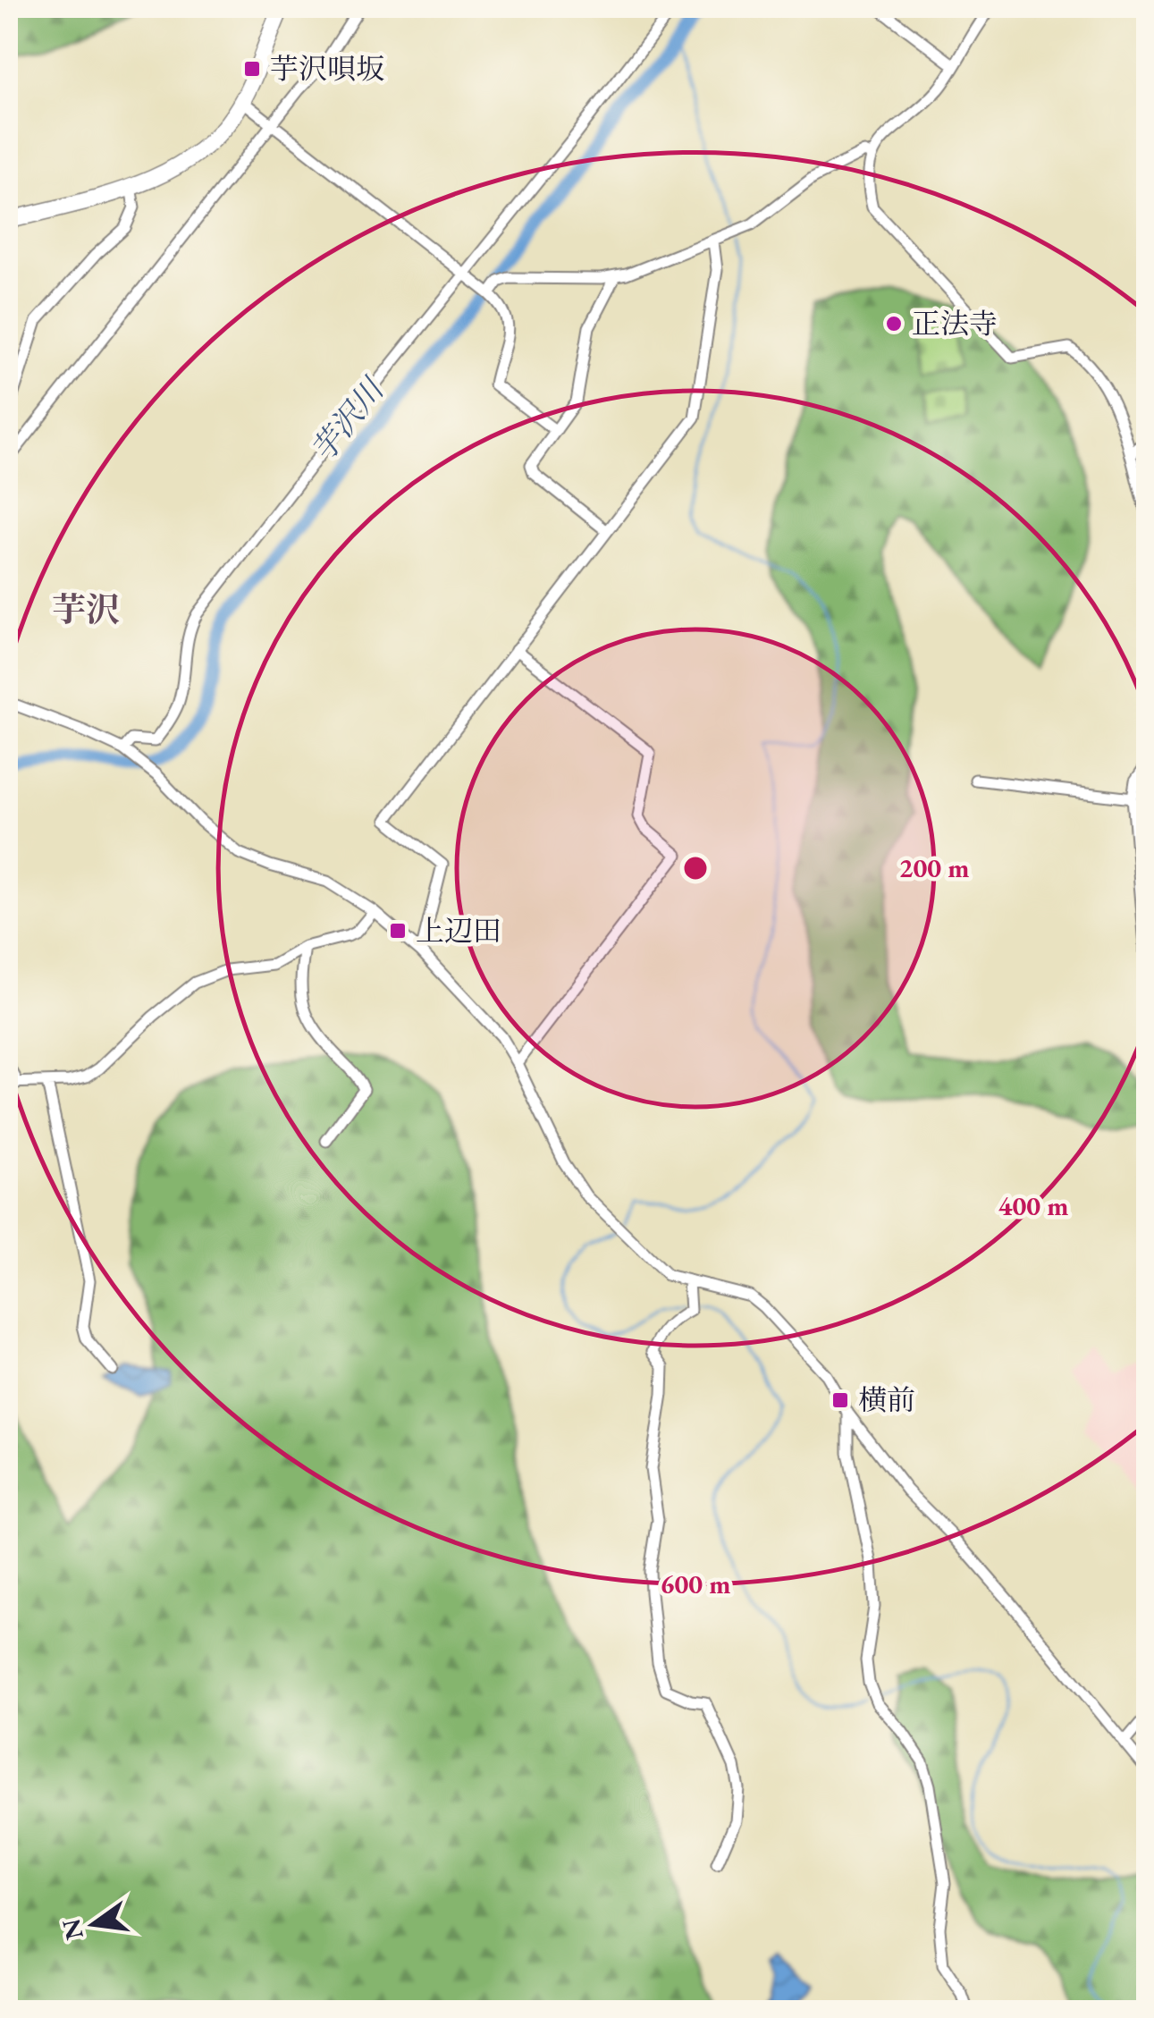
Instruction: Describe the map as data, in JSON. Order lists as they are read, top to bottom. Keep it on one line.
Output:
{"districts":["芋沢"],"water":["芋沢川"],"places":{"transit":["芋沢唄坂","上辺田","横前"],"other":["正法寺"]},"north":"left","rings":["200 m","400 m","600 m"]}
